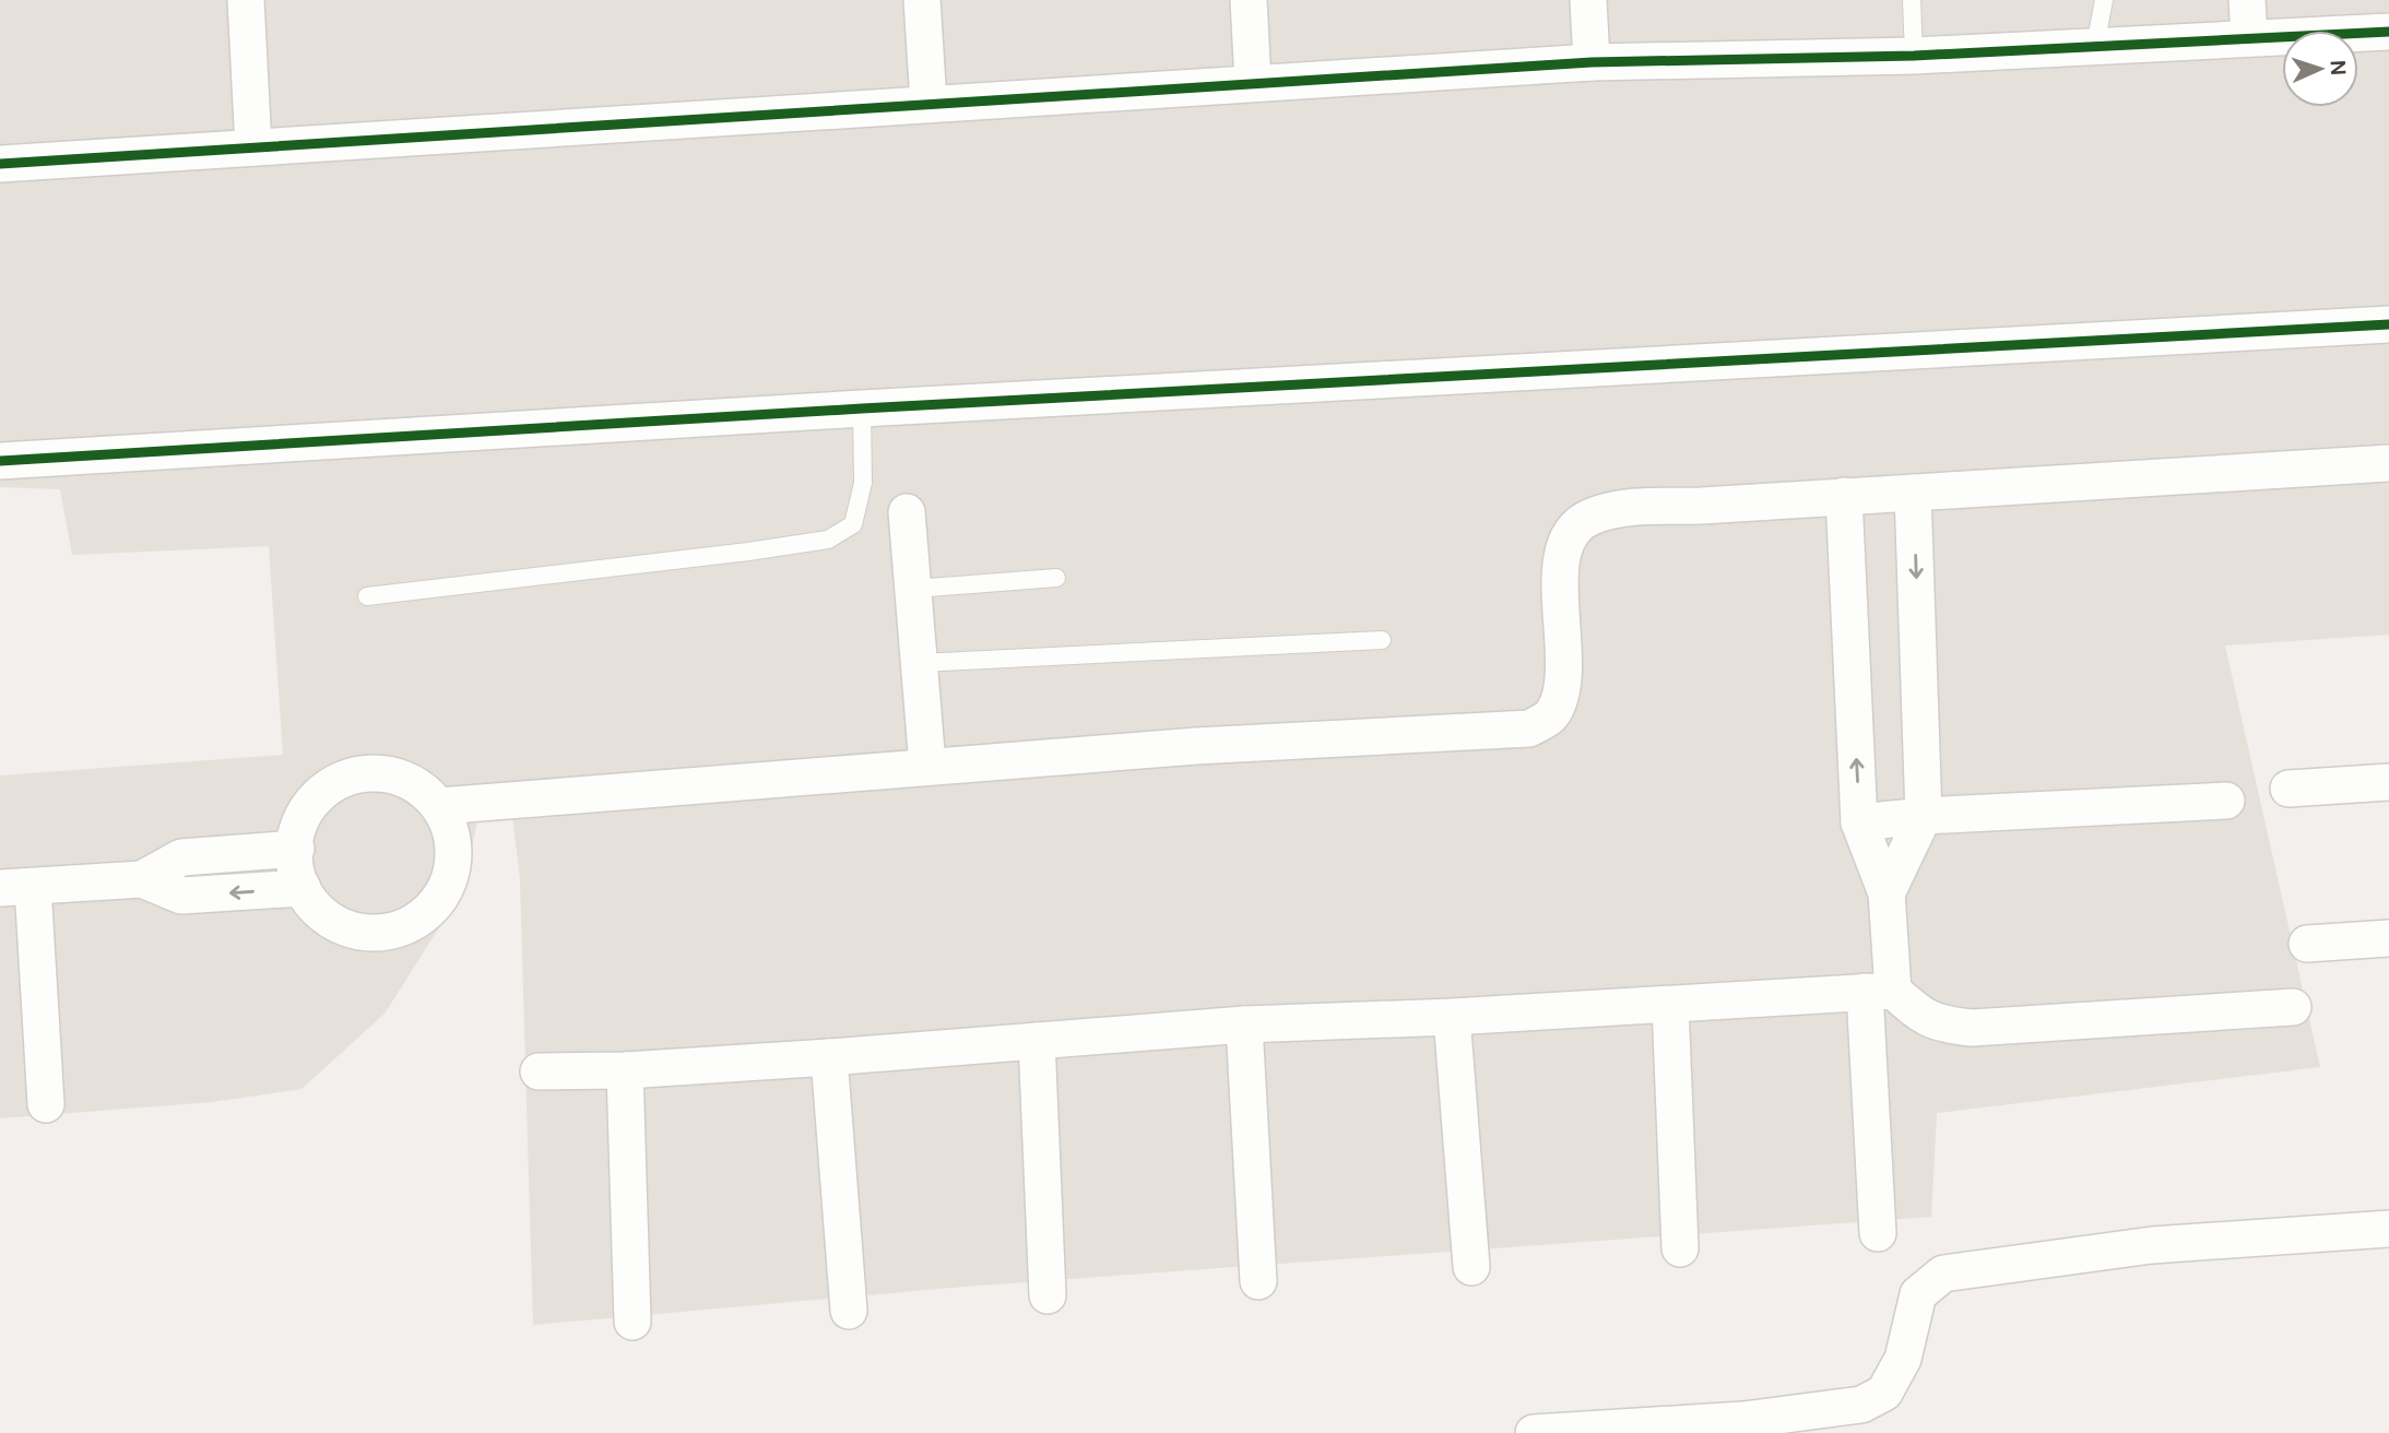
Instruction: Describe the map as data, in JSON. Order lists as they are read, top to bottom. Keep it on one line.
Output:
{"north":"right"}
